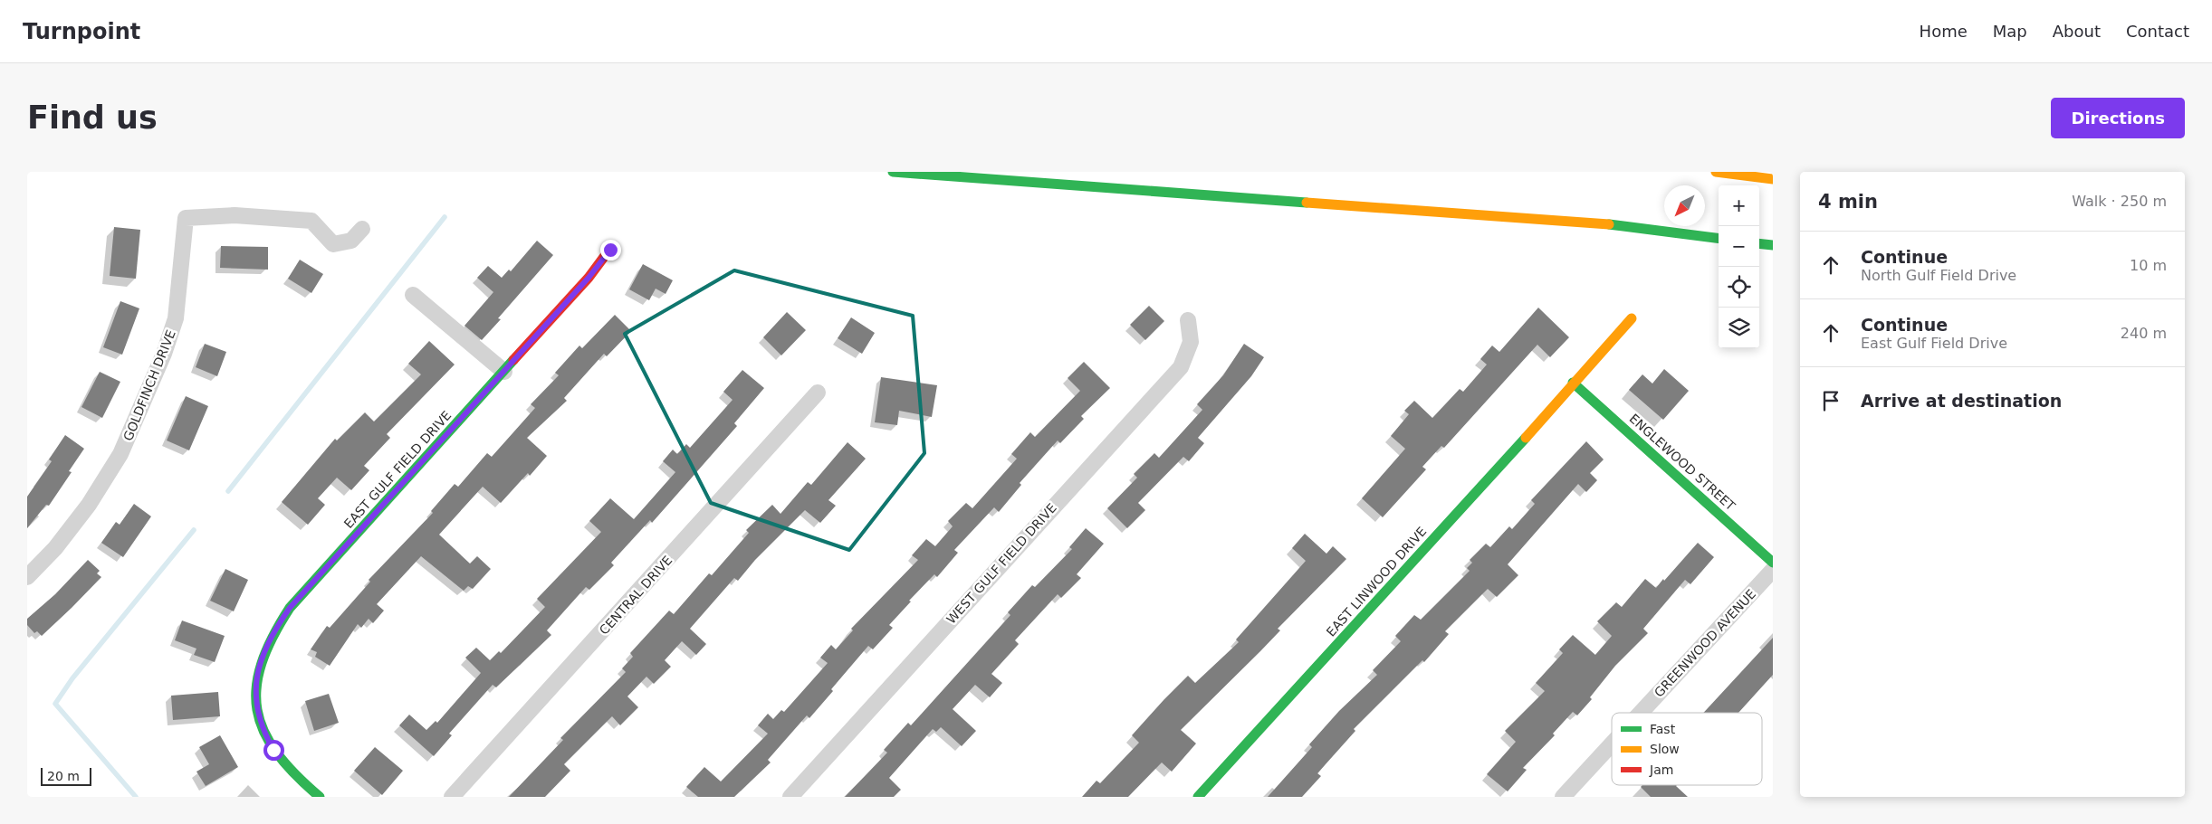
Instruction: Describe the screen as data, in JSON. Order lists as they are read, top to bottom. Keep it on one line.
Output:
{"streets":{"main road":["ENGLEWOOD STREET","EAST GULF FIELD DRIVE","EAST LINWOOD DRIVE"],"street":["GOLDFINCH DRIVE","WEST GULF FIELD DRIVE","CENTRAL DRIVE","GREENWOOD AVENUE"]},"crossings":[["ENGLEWOOD STREET","EAST LINWOOD DRIVE"]],"legend":["Fast","Slow","Jam"],"scale_bar":"20 m","north":"bottom left","page":{"header":"Turnpoint","nav":["Home","Map","About","Contact"],"buttons":"Directions","title":"Find us","heading":["4 min","Walk · 250 m"],"map_buttons":["+","−"],"list":[["Continue","North Gulf Field Drive","10 m"],["Continue","East Gulf Field Drive","240 m"],"Arrive at destination"],"scale":"20 m"}}
